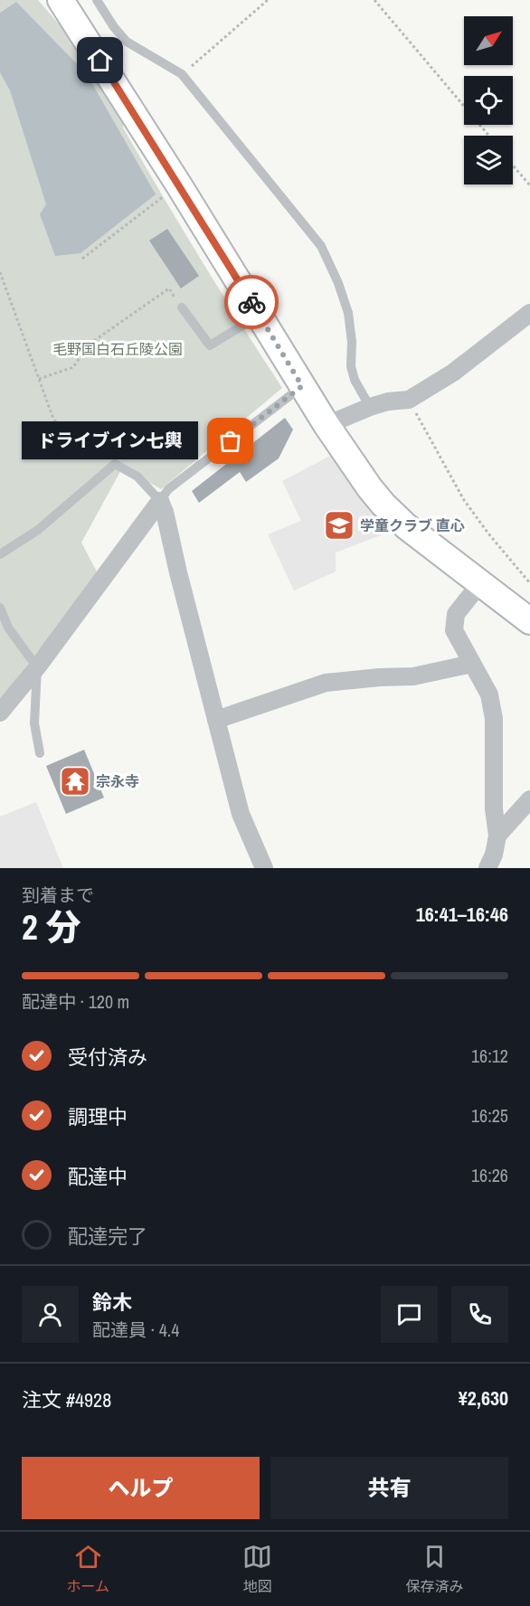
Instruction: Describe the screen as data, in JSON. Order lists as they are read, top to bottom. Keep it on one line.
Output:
{"parks":["毛野国白石丘陵公園"],"places":{"other":["ドライブイン七輿"],"school or university":["学童クラブ 直心"],"temple":["宗永寺"]},"north":"top right","page":{"bubble":"ドライブイン七輿","heading":["2 分","到着まで","16:41–16:46"],"panel":["鈴木","配達員 · 4.4","注文 #4928","¥2,630"],"bar":"配達中 · 120 m","list":[["受付済み","16:12"],["調理中","16:25"],["配達中","16:26"],"配達完了"],"buttons":["ヘルプ","共有"],"tabs":["ホーム","地図","保存済み"]}}
